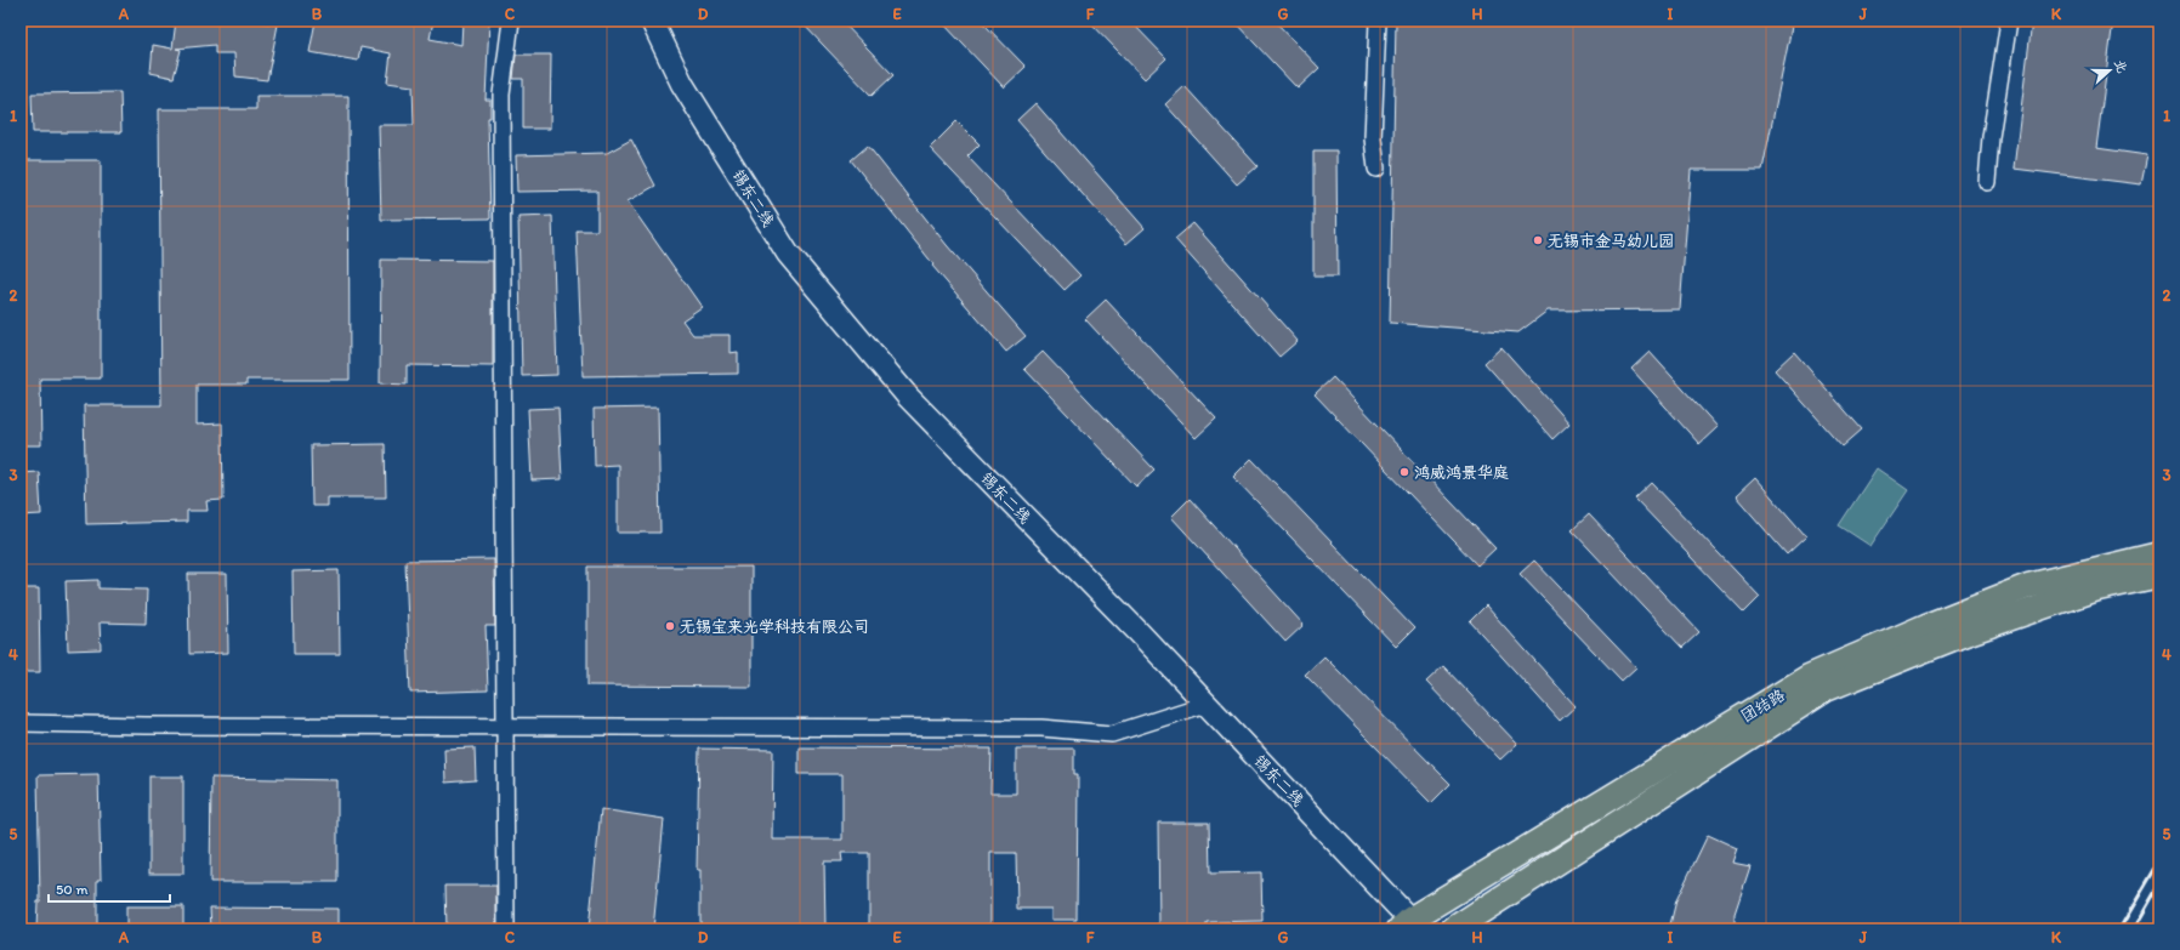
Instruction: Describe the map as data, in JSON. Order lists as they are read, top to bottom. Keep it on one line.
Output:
{"streets":{"main road":["锡东二线","团结路"]},"crossings":[["锡东二线","团结路"]],"places":["无锡市金马幼儿园","鸿威鸿景华庭","无锡宝来光学科技有限公司"],"scale_bar":"50 m","north":"right","grid":{"columns":["A","B","C","D","E","F","G","H","I","J","K"],"rows":["1","2","3","4","5"]}}
